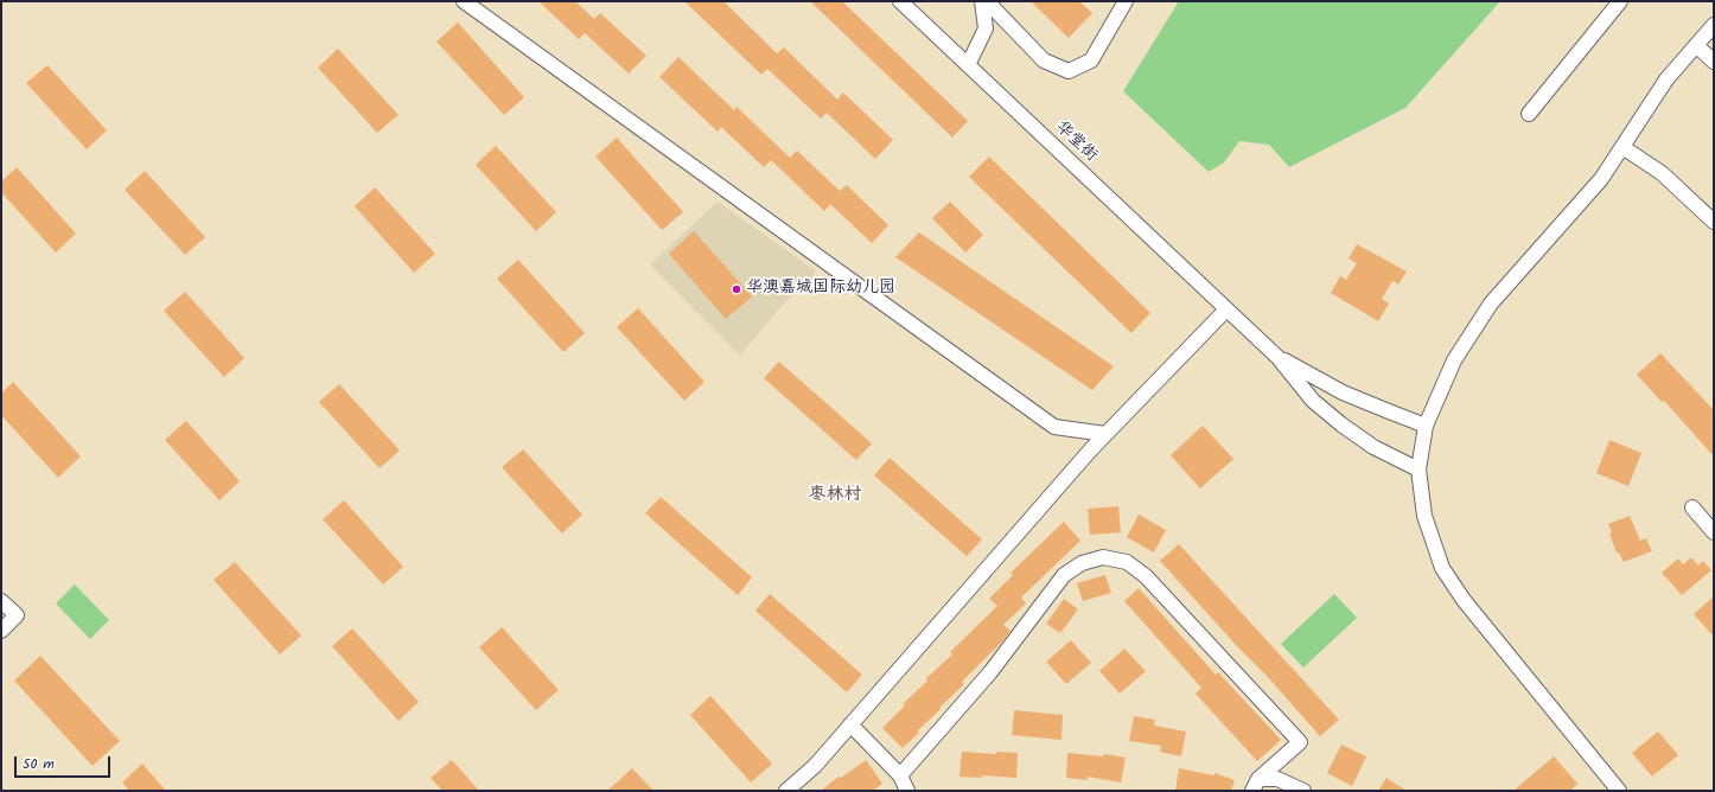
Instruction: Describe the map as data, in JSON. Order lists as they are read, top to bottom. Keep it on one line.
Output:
{"streets":{"street":["华堂街"]},"districts":["枣林村"],"places":["华澳嘉城国际幼儿园"],"scale_bar":"50 m"}
